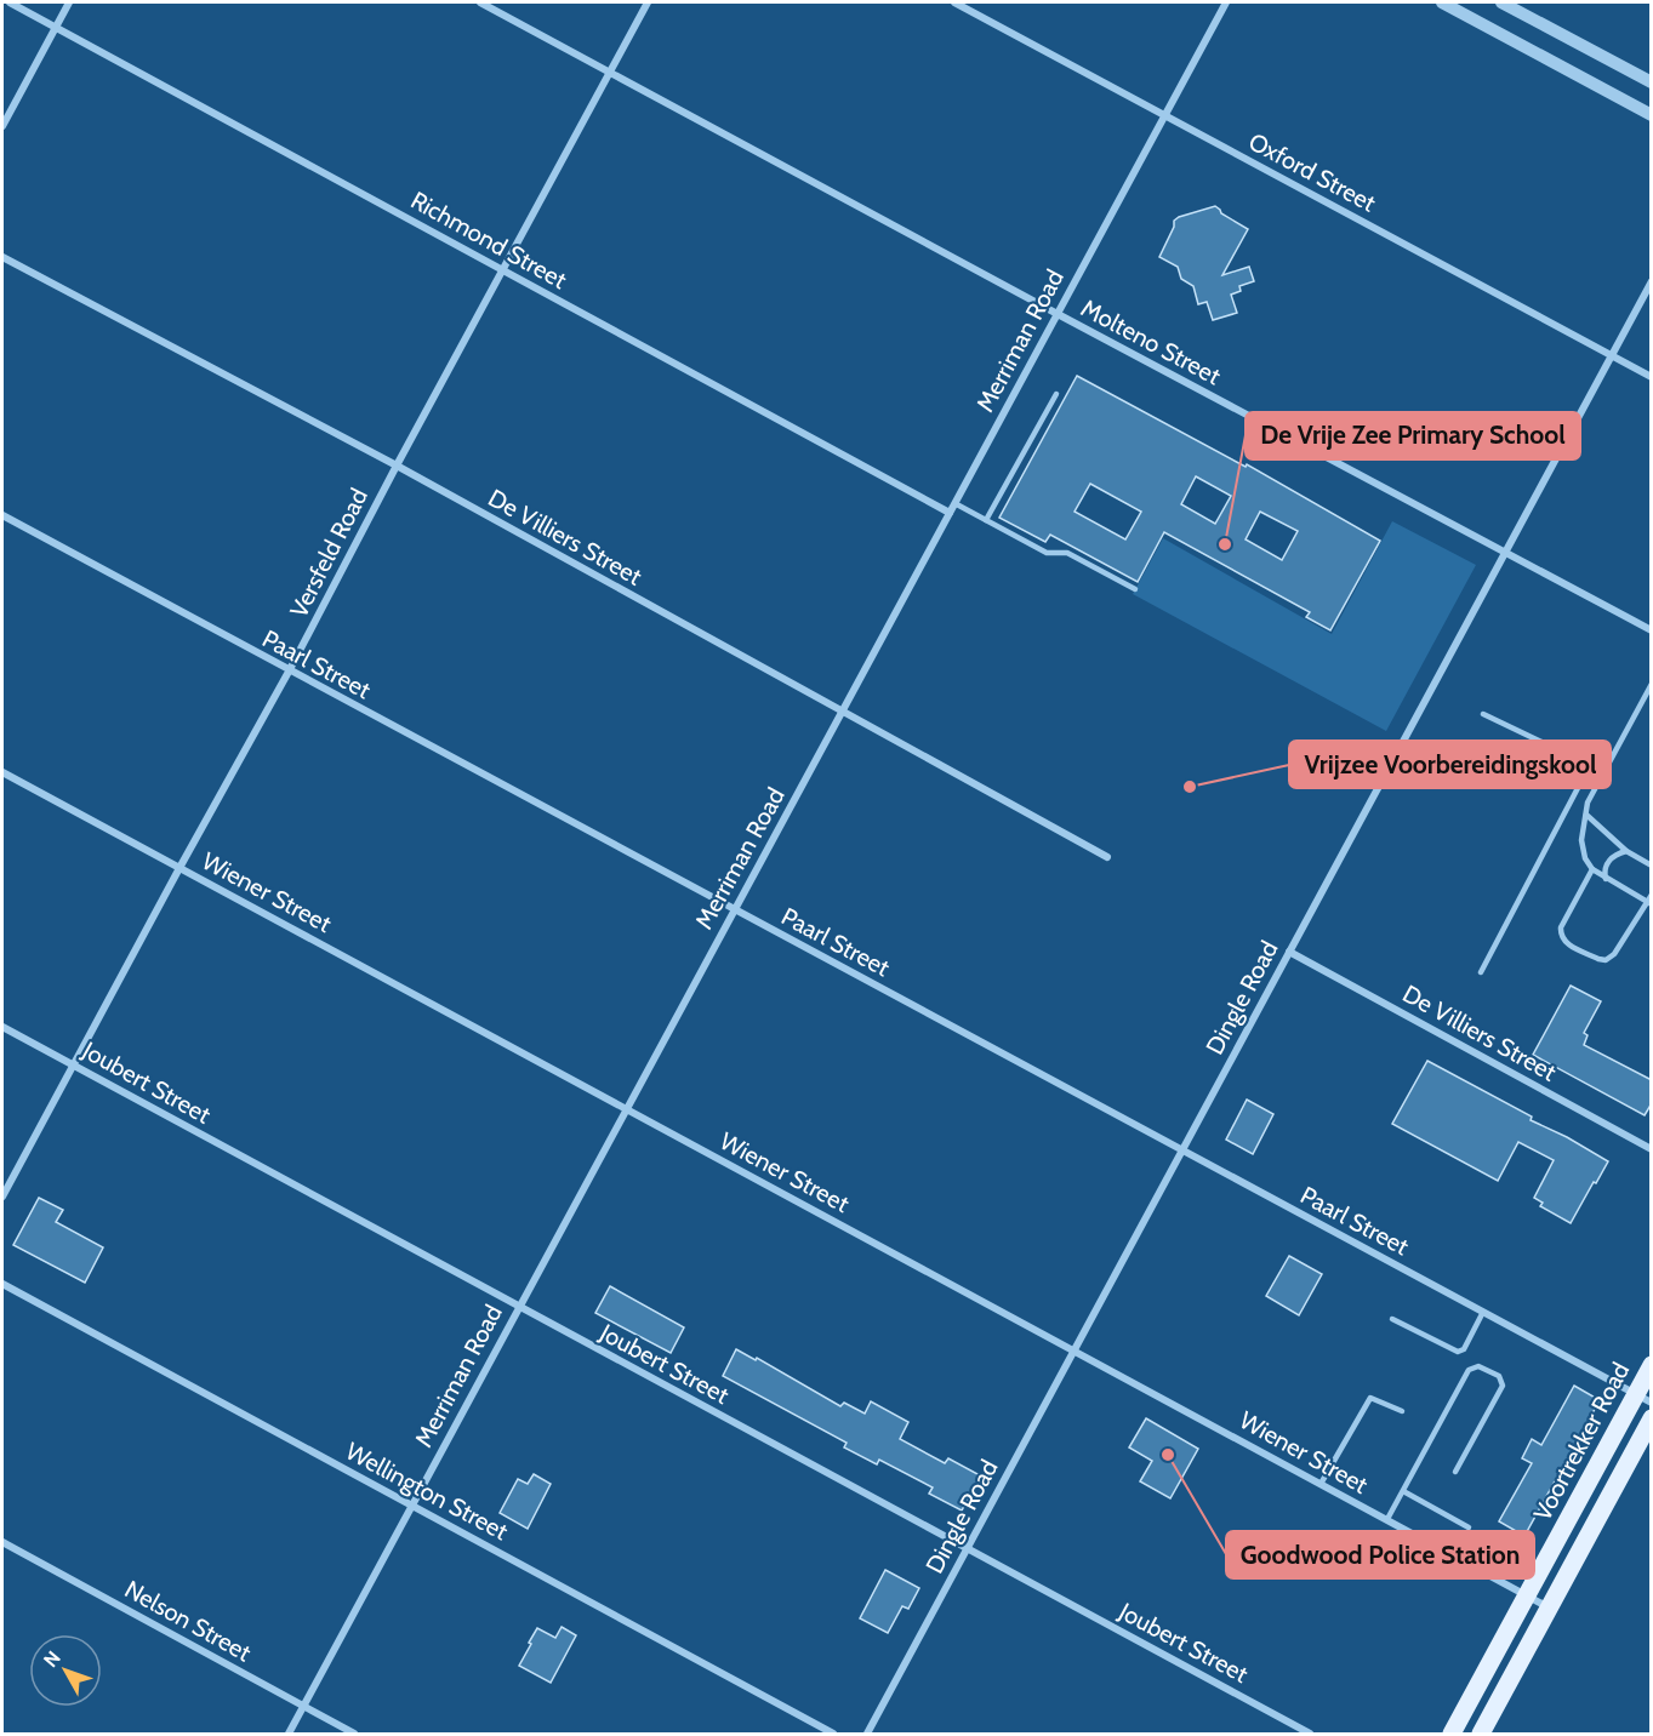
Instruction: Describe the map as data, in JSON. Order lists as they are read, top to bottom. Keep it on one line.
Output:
{"streets":{"main road":["Voortrekker Road"],"street":["Oxford Street","Richmond Street","Merriman Road","Molteno Street","De Villiers Street","Versfeld Road","Paarl Street","Wiener Street","Dingle Road","Joubert Street","Wellington Street","Nelson Street"]},"crossings":[["Oxford Street","Merriman Road"],["Oxford Street","Dingle Road"],["Richmond Street","Merriman Road"],["Richmond Street","Versfeld Road"],["Merriman Road","Molteno Street"],["Merriman Road","De Villiers Street"],["Merriman Road","Paarl Street"],["Merriman Road","Wiener Street"],["Merriman Road","Joubert Street"],["Merriman Road","Wellington Street"],["Merriman Road","Nelson Street"],["Molteno Street","Versfeld Road"],["Molteno Street","Dingle Road"],["De Villiers Street","Versfeld Road"],["De Villiers Street","Dingle Road"],["Versfeld Road","Paarl Street"],["Versfeld Road","Wiener Street"],["Versfeld Road","Joubert Street"],["Paarl Street","Dingle Road"],["Paarl Street","Voortrekker Road"],["Wiener Street","Dingle Road"],["Wiener Street","Voortrekker Road"],["Dingle Road","Joubert Street"]],"places":["De Vrije Zee Primary School","Vrijzee Voorbereidingskool","Goodwood Police Station"],"north":"top left"}
